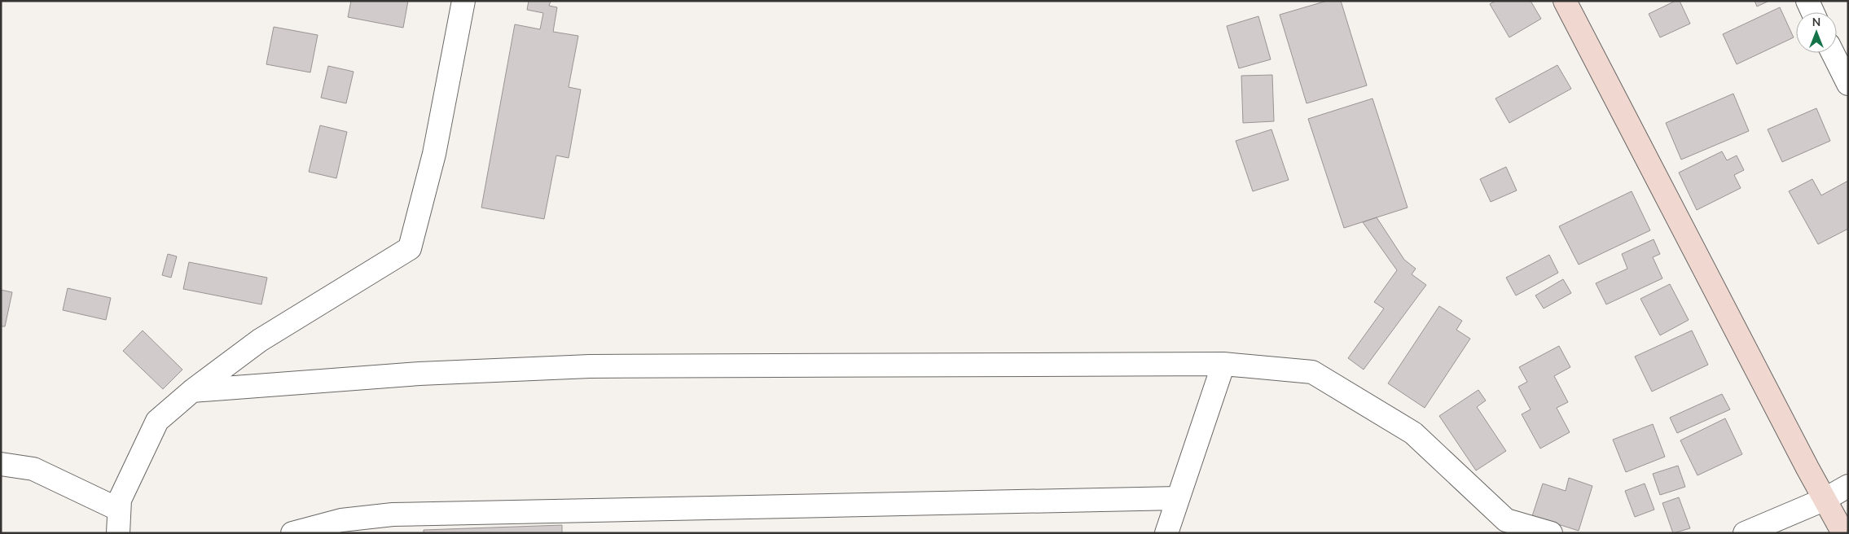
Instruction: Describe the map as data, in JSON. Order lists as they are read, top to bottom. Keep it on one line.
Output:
{"north":"top"}
